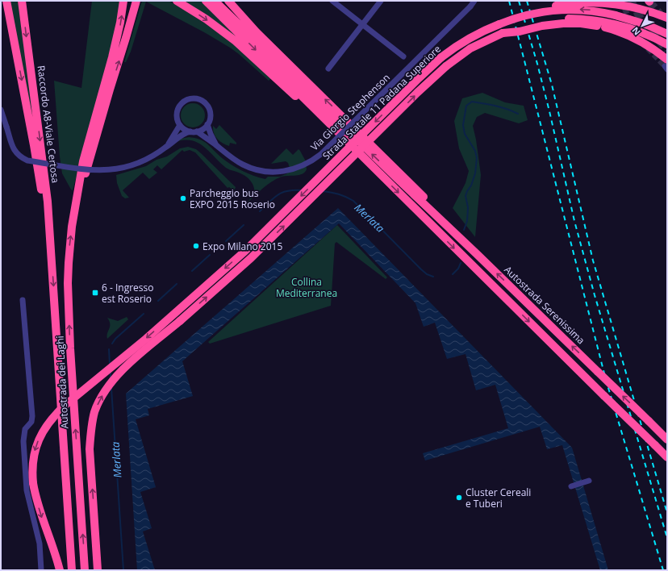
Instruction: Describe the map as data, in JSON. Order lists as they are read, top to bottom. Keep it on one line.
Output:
{"streets":{"highway":["Strada Statale 11 Padana Superiore","Raccordo A8-Viale Certosa","Autostrada Serenissima","Autostrada dei Laghi"],"street":["Via Giorgio Stephenson"]},"crossings":[["Raccordo A8-Viale Certosa","Autostrada dei Laghi"]],"water":["Merlata"],"parks":["Collina Mediterranea"],"places":{"other":["Parcheggio bus EXPO 2015 Roserio","Expo Milano 2015","Cluster Cereali e Tuberi"],"transit":["6 - Ingresso est Roserio"]},"north":"bottom left"}
